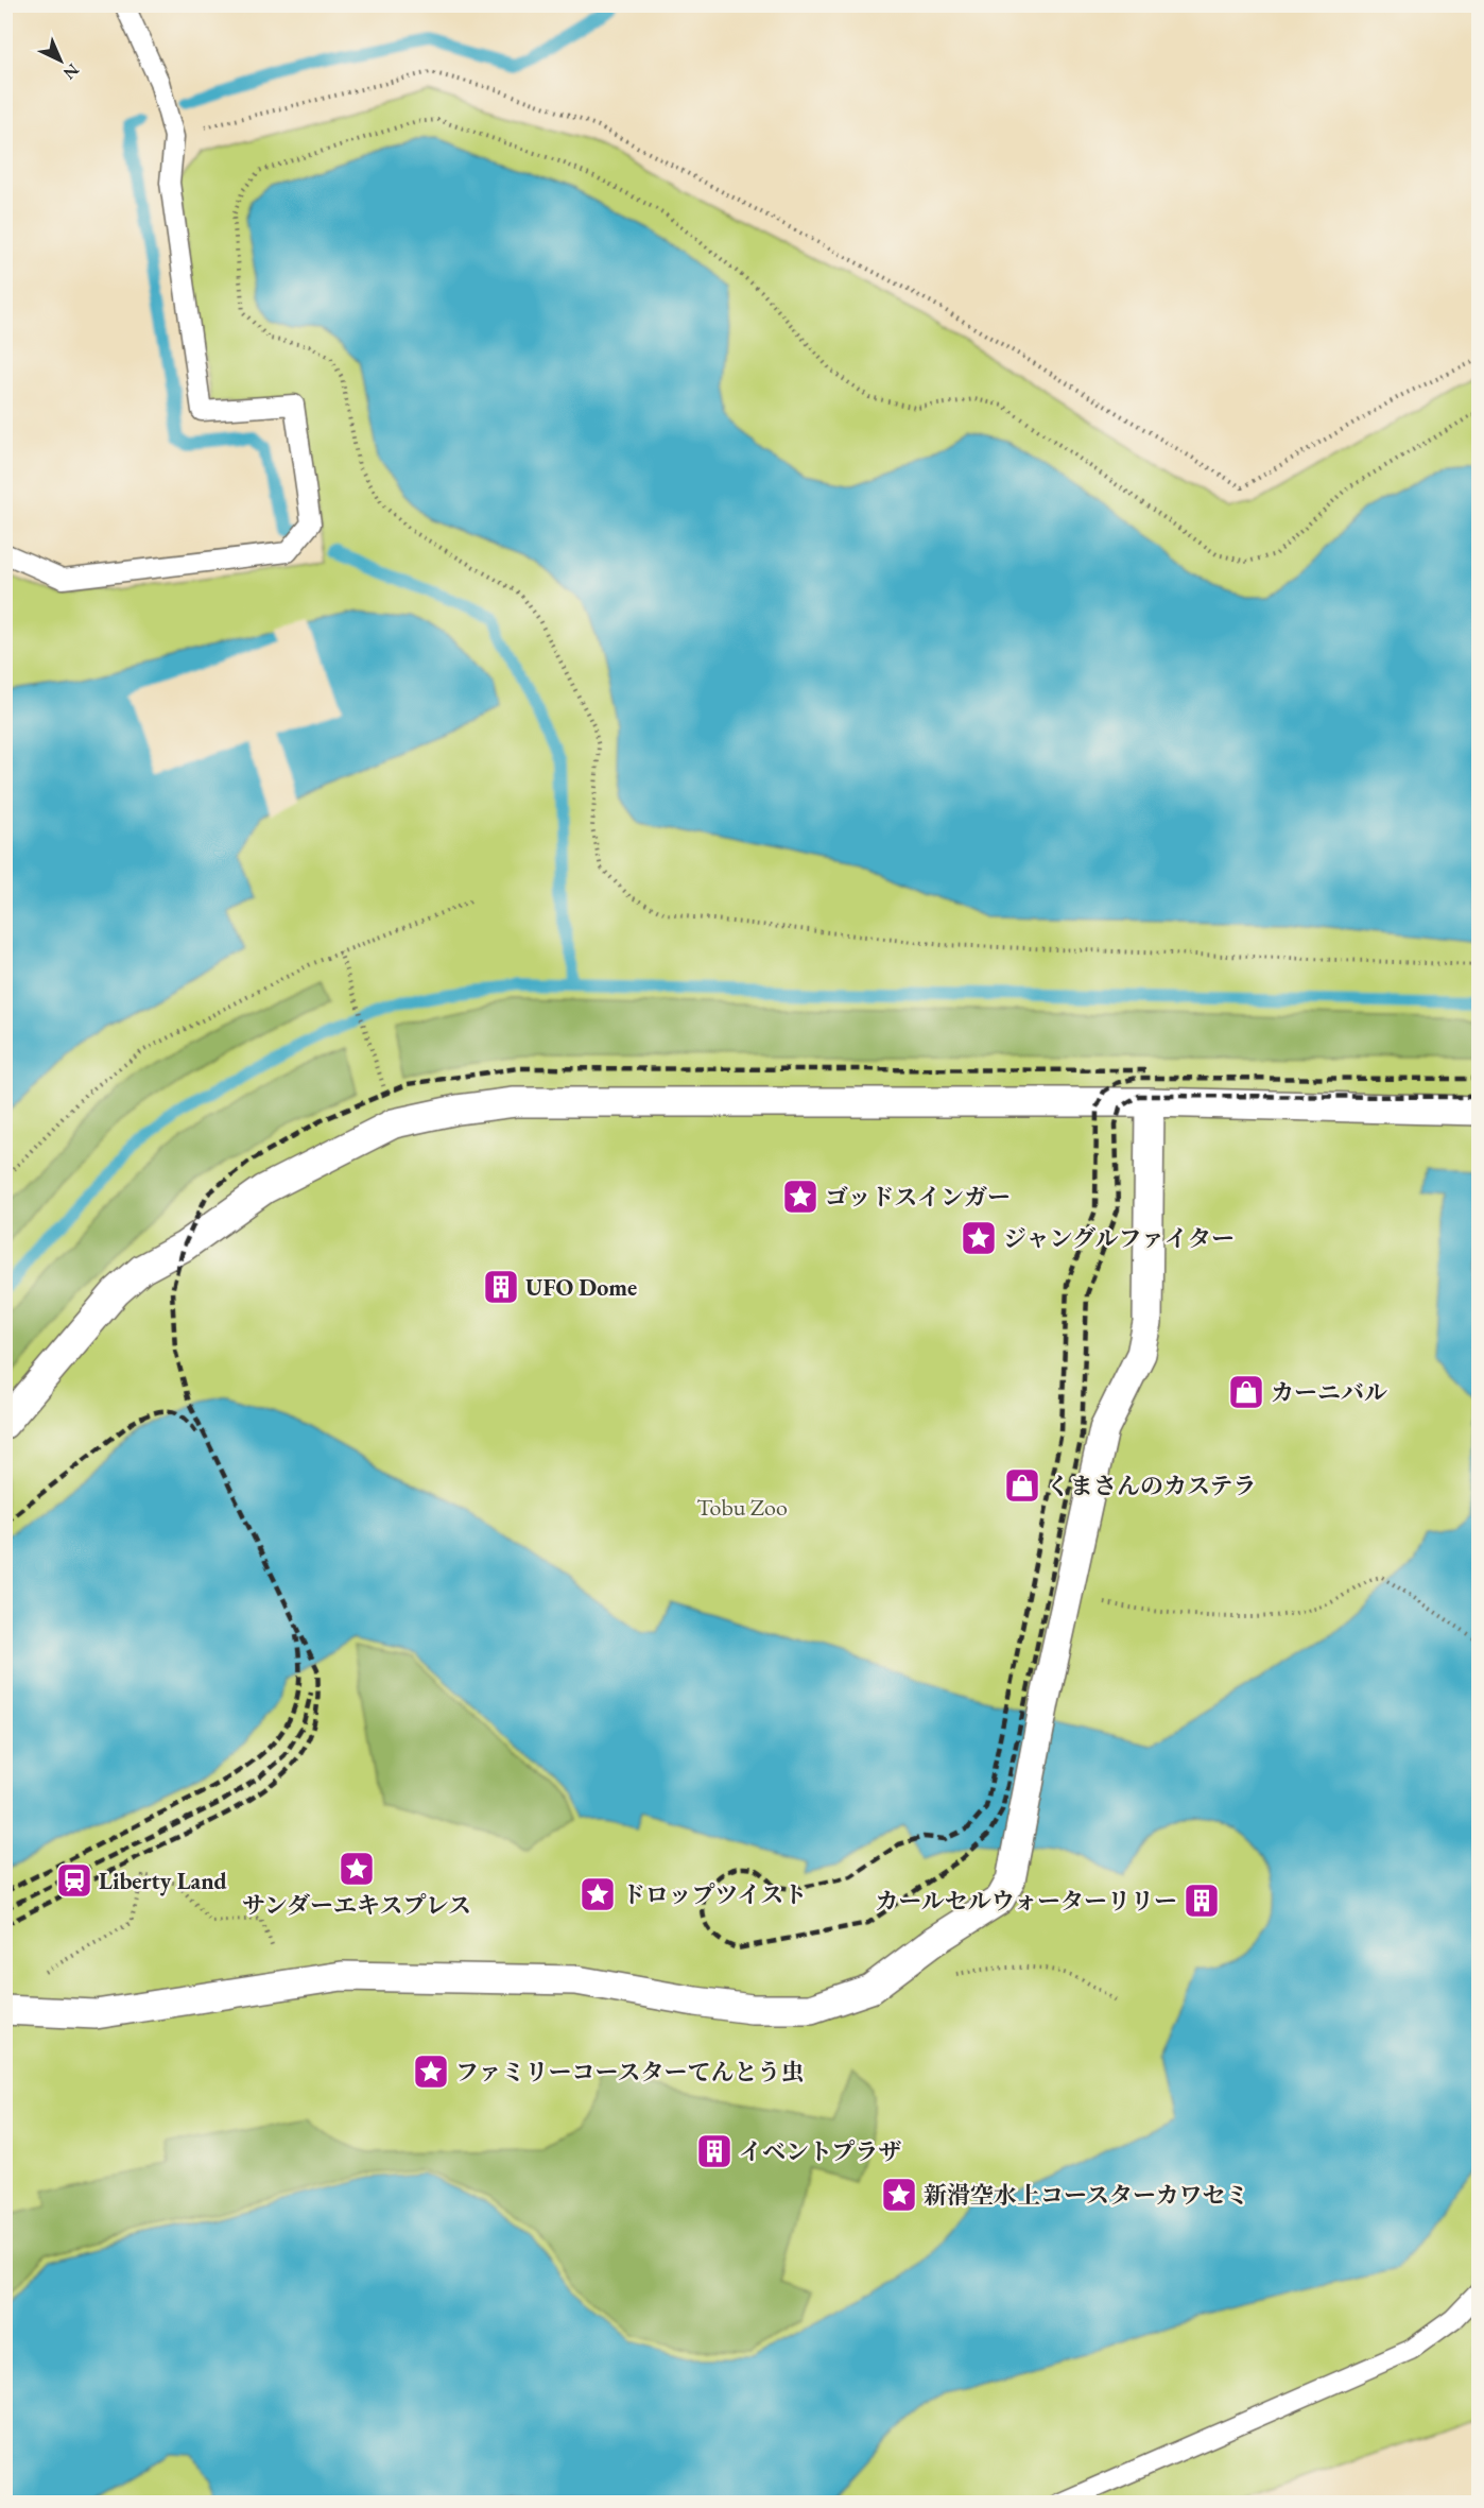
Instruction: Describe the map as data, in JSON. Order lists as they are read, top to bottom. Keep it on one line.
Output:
{"parks":["Tobu Zoo"],"places":{"place":["ゴッドスインガー","ジャングルファイター","サンダーエキスプレス","ドロップツイスト","ファミリーコースターてんとう虫","新滑空水上コースターカワセミ"],"building":["UFO Dome","カールセルウォーターリリー","イベントプラザ"],"shop":["カーニバル","くまさんのカステラ"],"station":["Liberty Land"]},"north":"bottom right"}
